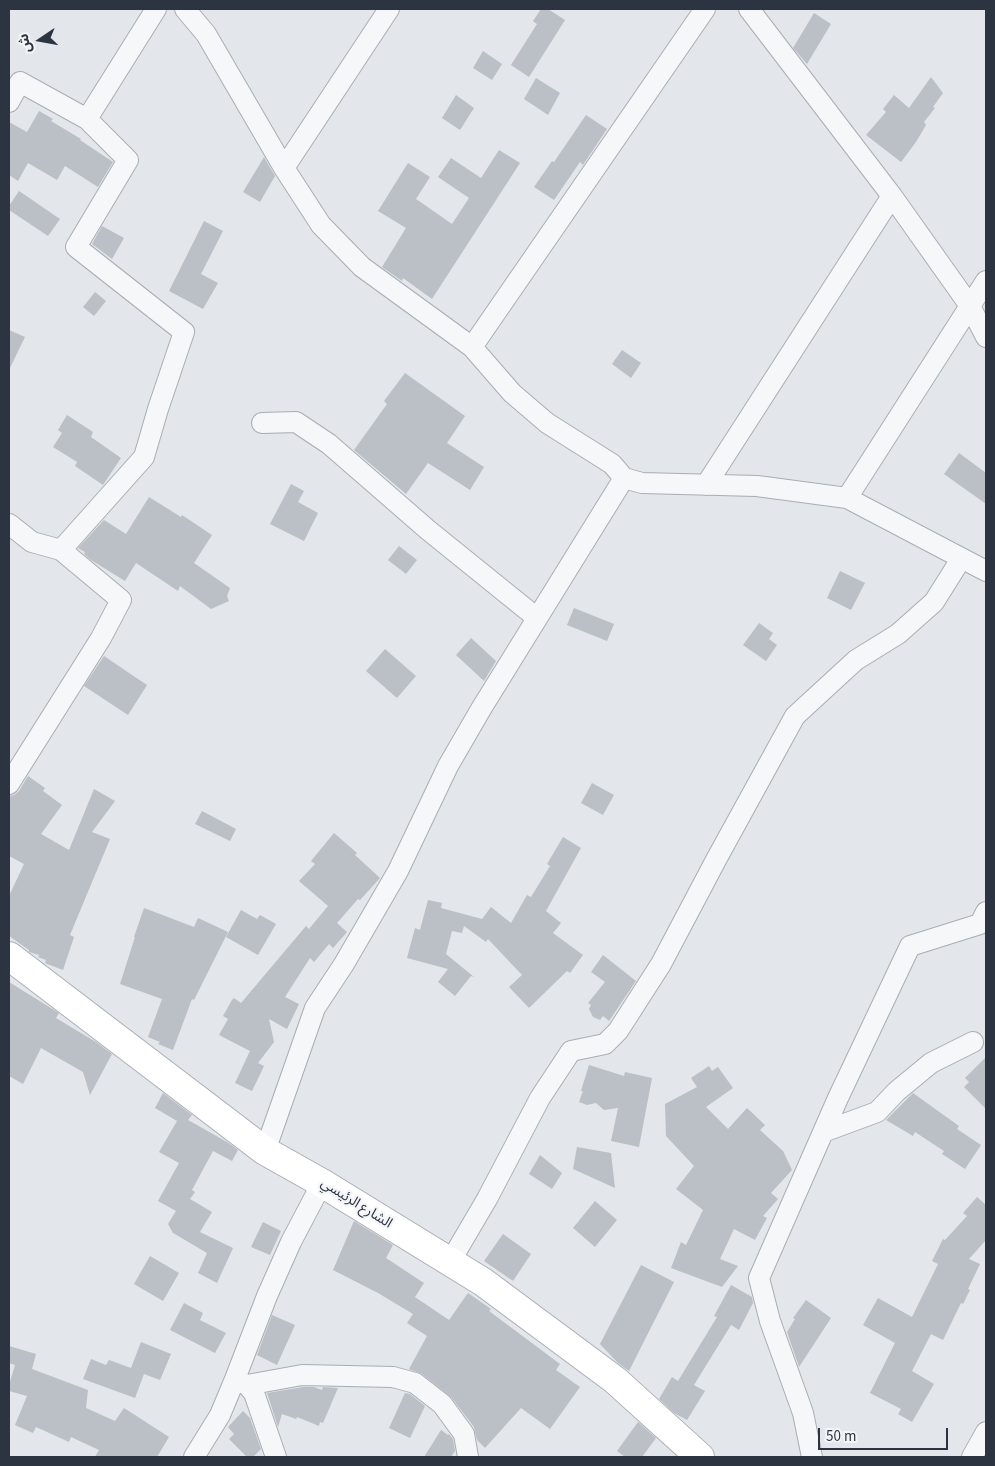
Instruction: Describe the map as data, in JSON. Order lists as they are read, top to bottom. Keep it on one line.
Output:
{"streets":{"street":["الشارع الرئيسي"]},"scale_bar":"50 m","north":"left"}
